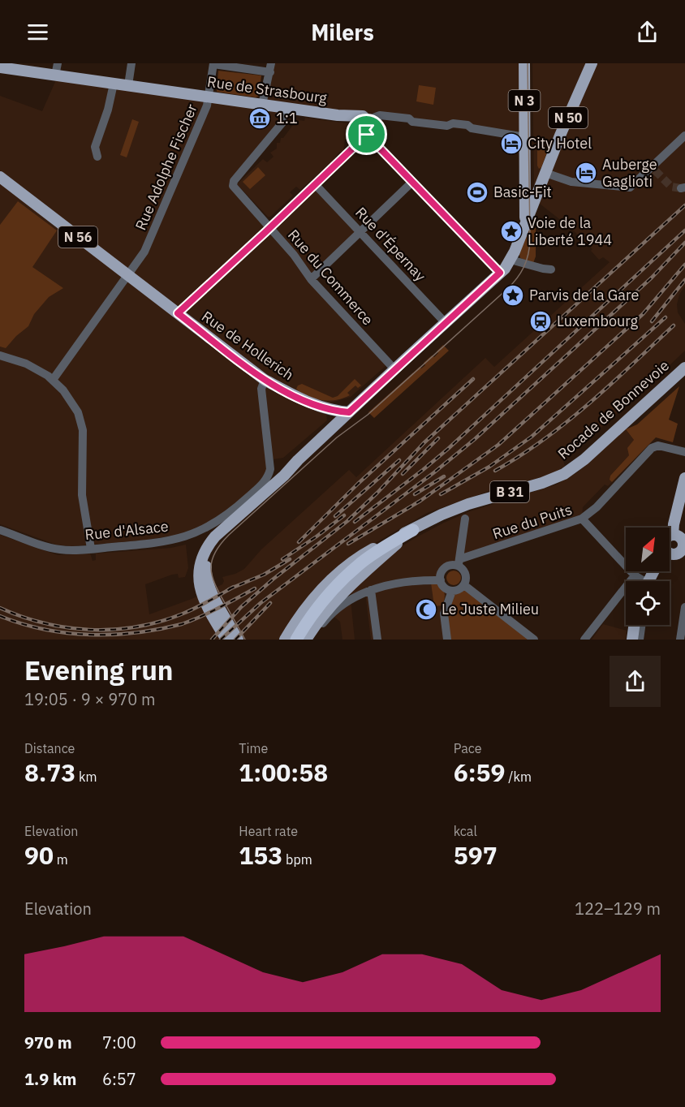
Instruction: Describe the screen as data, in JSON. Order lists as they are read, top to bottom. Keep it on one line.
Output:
{"streets":{"highway":["Rocade de Bonnevoie","B 31"],"main road":["Rue de Strasbourg","N 3","N 50","N 56","Rue de Hollerich"],"street":["Rue Adolphe Fischer","Rue d'Épernay","Rue du Commerce","Rue du Puits","Rue d'Alsace"]},"crossings":[["Rue de Strasbourg","N 3"],["Rue de Strasbourg","Rue Adolphe Fischer"],["Rue de Strasbourg","Rue du Commerce"],["N 3","N 50"],["N 3","Rue d'Épernay"],["N 3","Rue du Commerce"],["N 3","Rue de Hollerich"],["Rue Adolphe Fischer","Rue de Hollerich"],["Rue de Hollerich","Rue d'Alsace"],["Rocade de Bonnevoie","B 31"]],"places":{"museum":["1:1"],"hotel":["City Hotel","Auberge Gaglioti"],"sports":["Basic-Fit"],"place":["Voie de la Liberté 1944","Parvis de la Gare"],"station":["Luxembourg"],"mosque":["Le Juste Milieu"]},"north":"top right","page":{"header":"Milers","heading":["Evening run","19:05 · 9 × 970 m"],"stats":[["Distance","8.73 km"],["Time","1:00:58"],["Pace","6:59 /km"],["Elevation","90 m"],["Heart rate","153 bpm"],["kcal","597"]],"chart":["Elevation","122–129 m"],"list":[{"name":"970 m","note":"7:00"},{"name":"1.9 km","note":"6:57"}]}}
